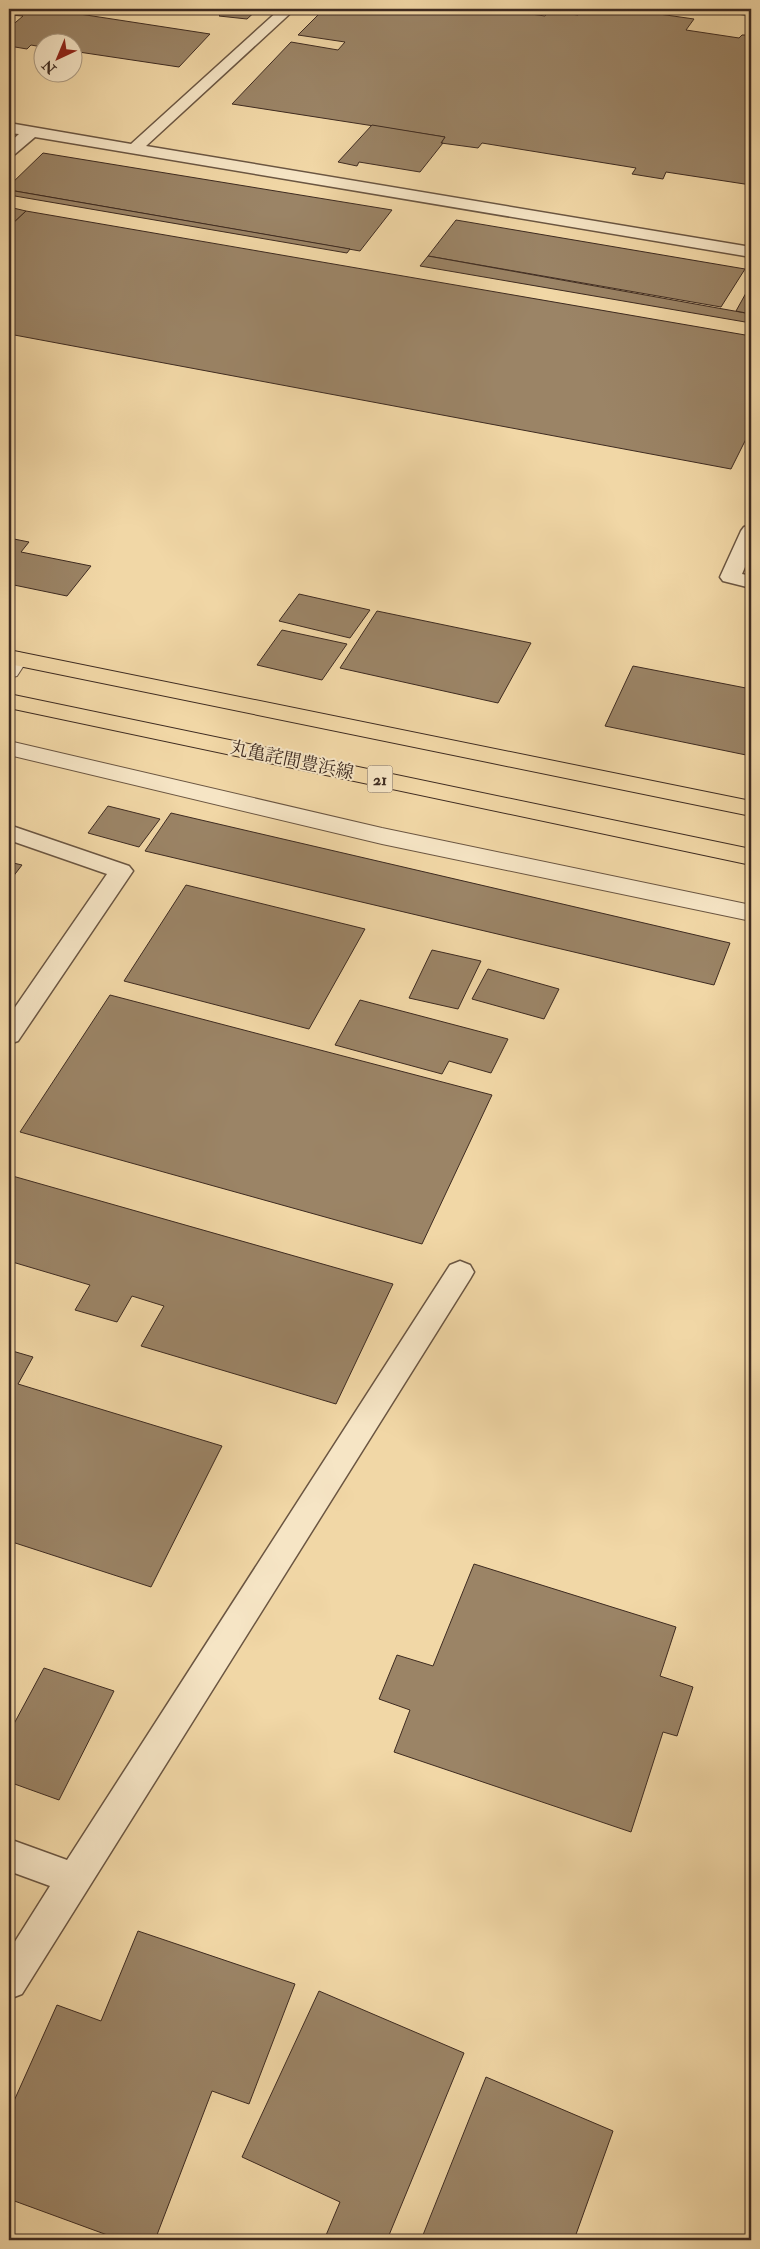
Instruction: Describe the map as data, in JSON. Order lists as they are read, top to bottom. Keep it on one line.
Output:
{"streets":{"main road":["丸亀詫間豊浜線","21"]},"north":"bottom left"}
